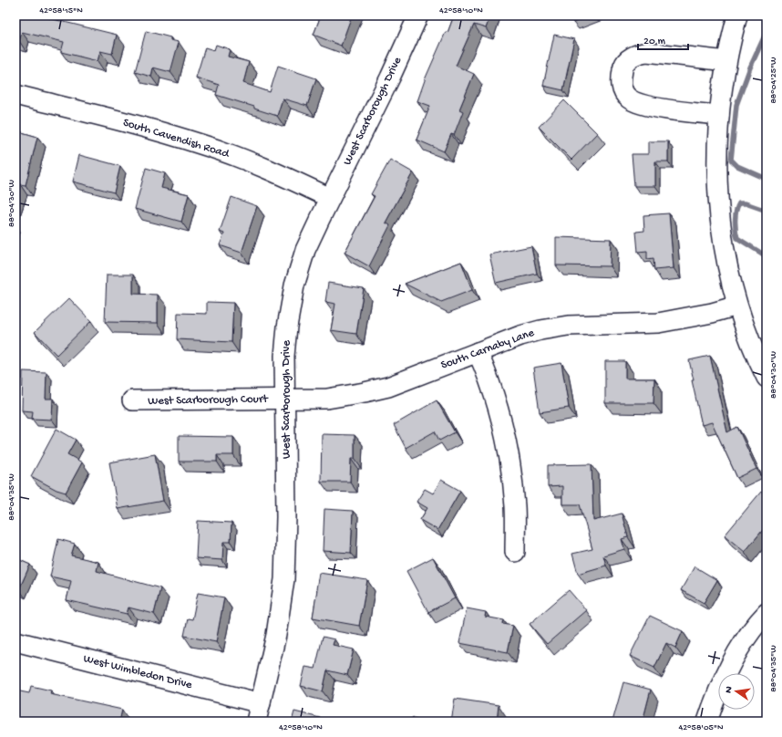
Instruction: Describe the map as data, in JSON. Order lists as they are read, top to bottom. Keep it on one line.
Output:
{"streets":{"street":["West Scarborough Drive","South Cavendish Road","South Carnaby Lane","West Scarborough Court","West Wimbledon Drive"]},"crossings":[["West Scarborough Drive","South Cavendish Road"],["West Scarborough Drive","South Carnaby Lane"],["West Scarborough Drive","West Scarborough Court"],["West Scarborough Drive","West Wimbledon Drive"],["South Carnaby Lane","West Scarborough Court"]],"scale_bar":"20 m","north":"left","coordinates":["42°58'15\"N","42°58'10\"N","88°04'25\"W","88°04'30\"W","88°04'35\"W","42°58'05\"N"]}
